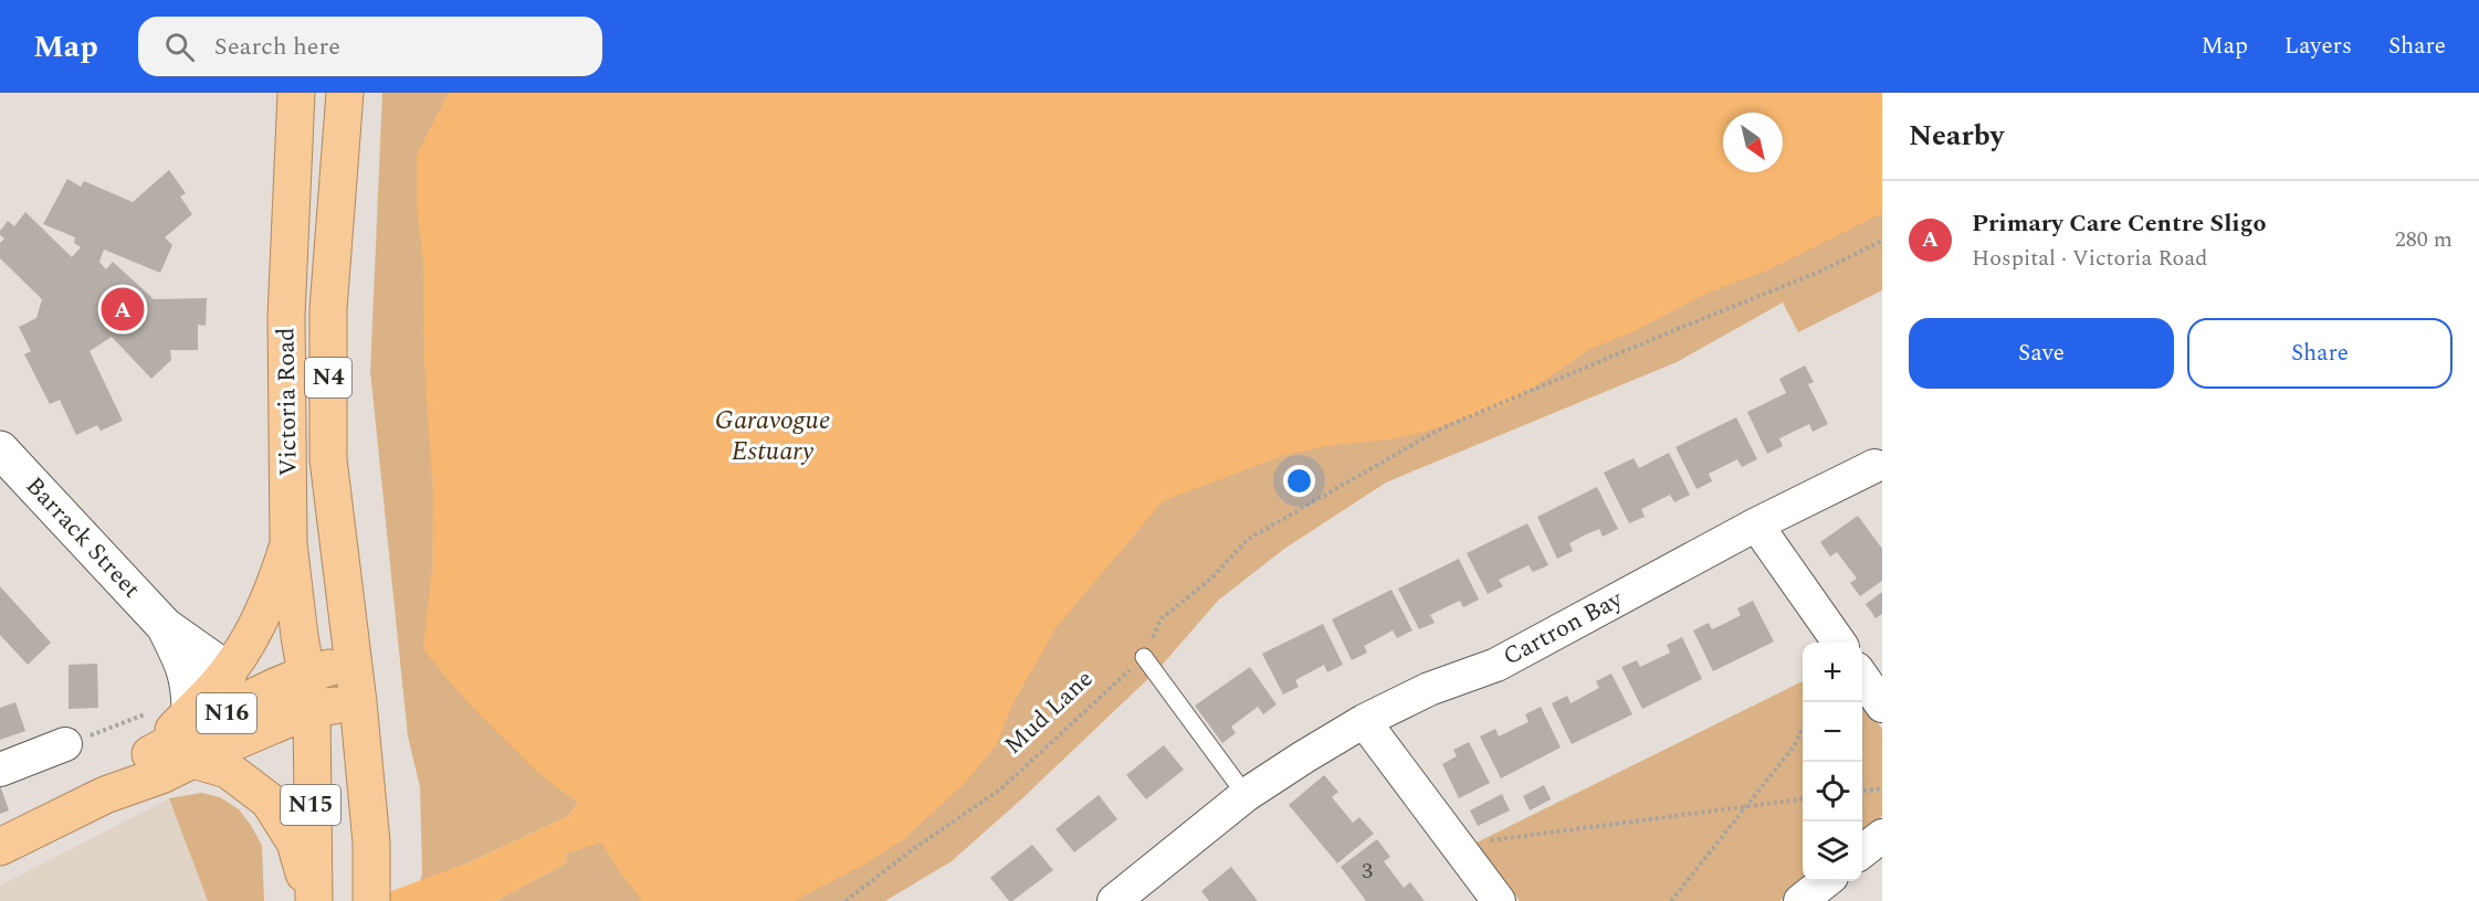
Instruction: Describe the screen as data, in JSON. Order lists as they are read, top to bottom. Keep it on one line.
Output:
{"streets":{"highway":["N4","Victoria Road","N16","N15"],"street":["Barrack Street","Cartron Bay"],"path":["Mud Lane"]},"crossings":[["Victoria Road","N16"],["Victoria Road","N15"],["N16","N15"]],"water":["Garavogue Estuary"],"house_numbers":["3"],"north":"bottom right","page":{"header":"Map","search":"Search here","nav":["Map","Layers","Share"],"heading":"Nearby","list":[{"mark":"A","name":"Primary Care Centre Sligo","note":"Hospital · Victoria Road","value":"280 m"}],"pins":"A","buttons":["Save","Share"],"map_buttons":["+","−"]}}
